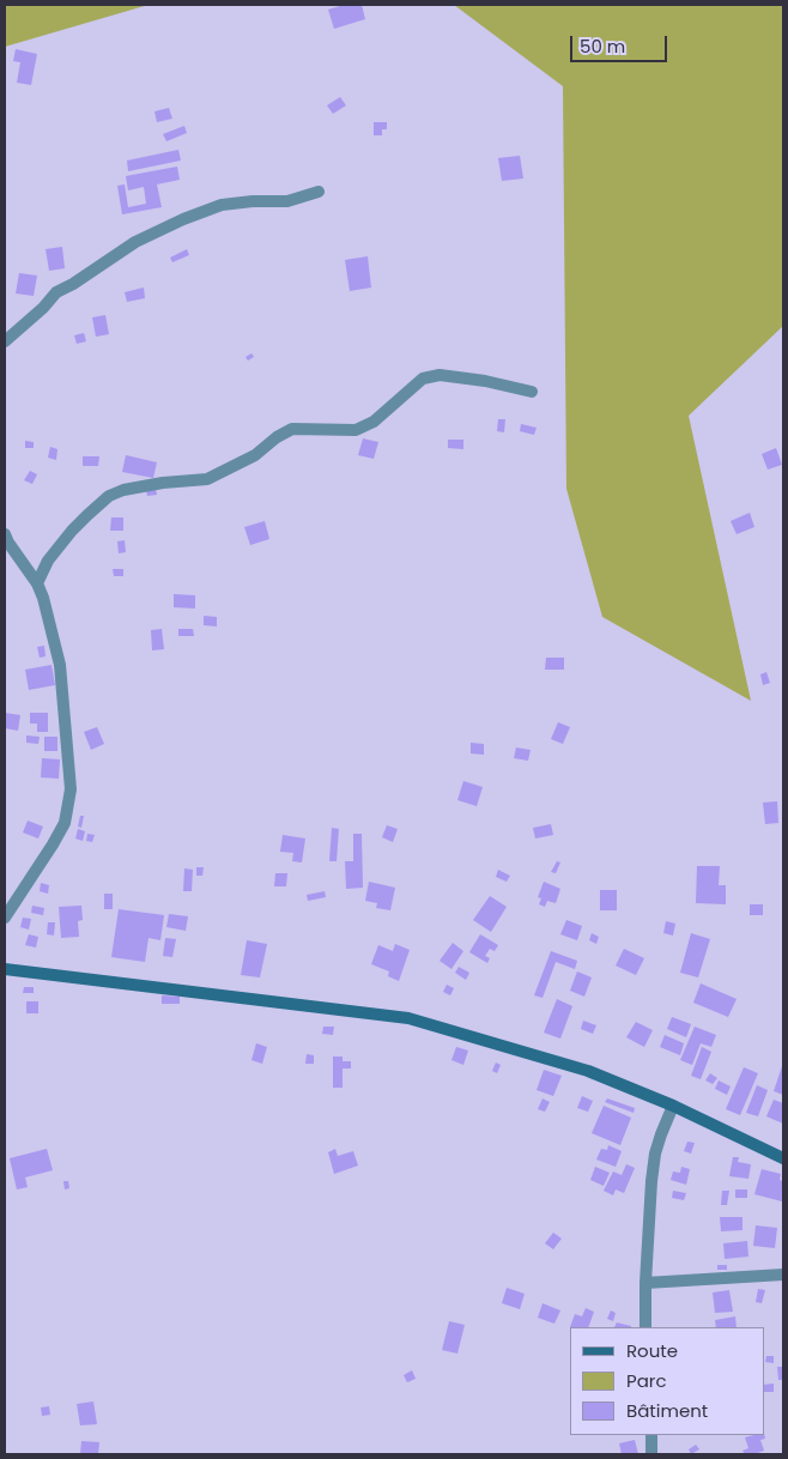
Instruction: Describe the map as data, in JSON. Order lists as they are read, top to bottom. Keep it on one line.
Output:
{"legend":["Route","Parc","Bâtiment"],"scale_bar":"50 m"}
